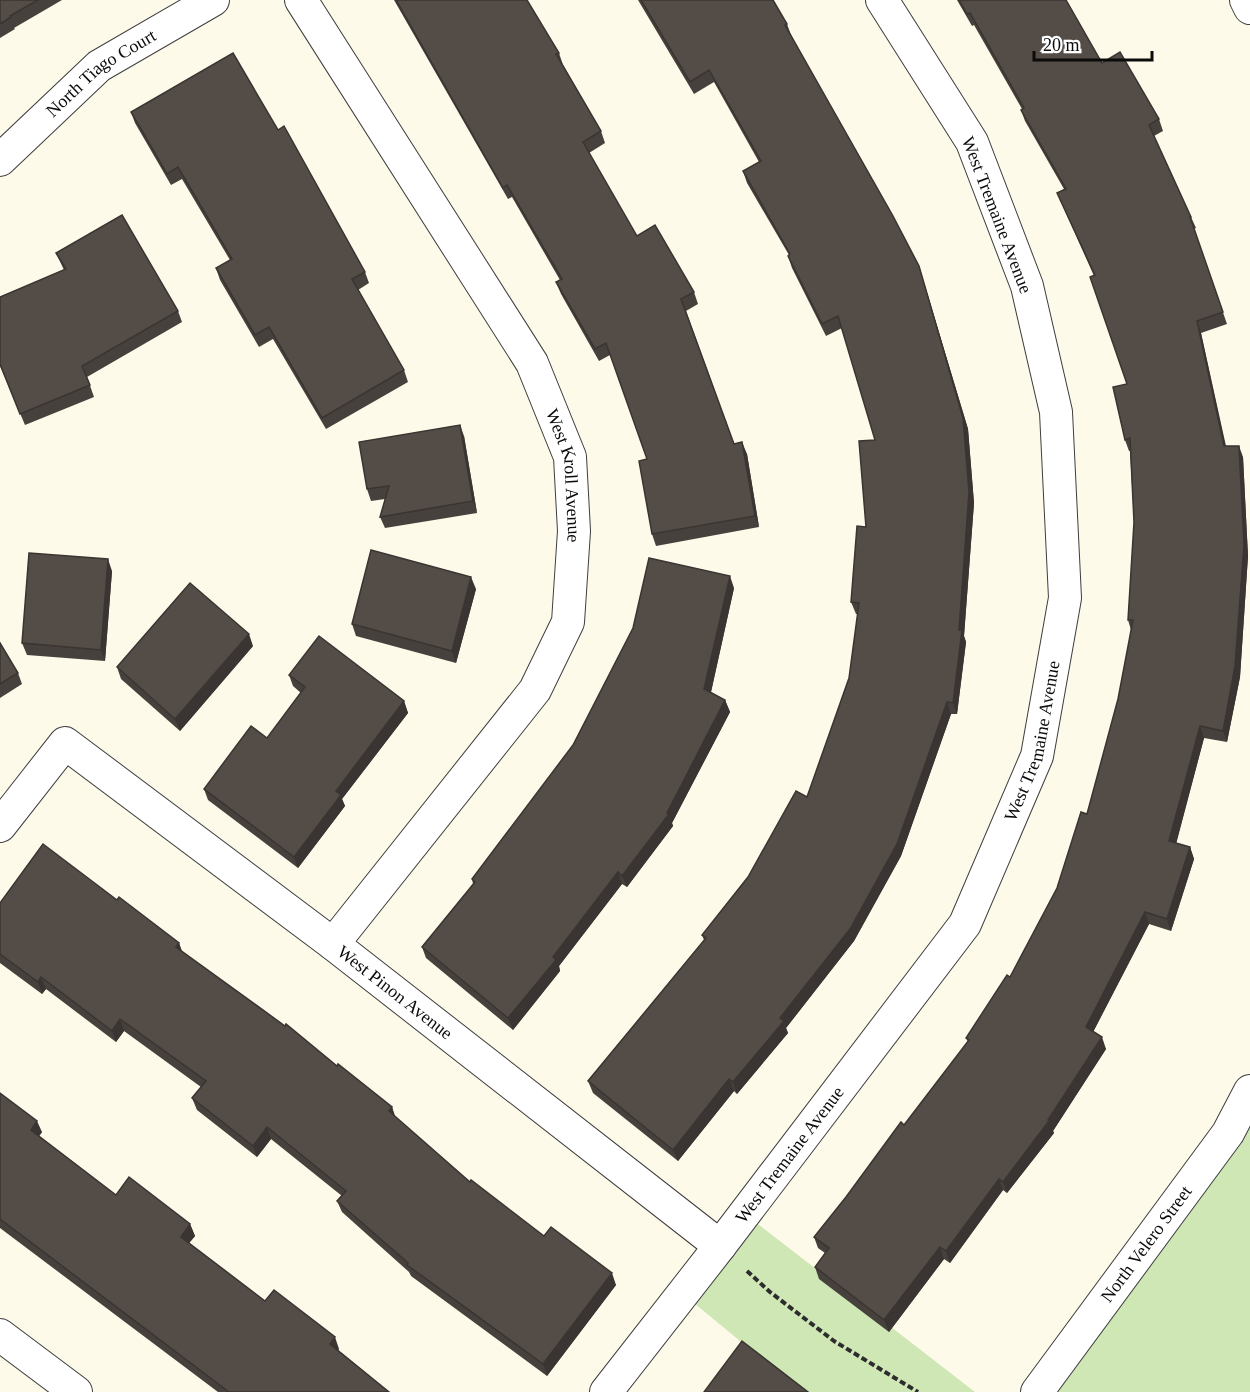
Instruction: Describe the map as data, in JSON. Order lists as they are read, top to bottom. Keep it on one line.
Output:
{"streets":{"street":["North Tiago Court","West Tremaine Avenue","West Kroll Avenue","West Pinon Avenue","North Velero Street"]},"crossings":[["West Tremaine Avenue","West Pinon Avenue"],["West Kroll Avenue","West Pinon Avenue"]],"scale_bar":"20 m"}
